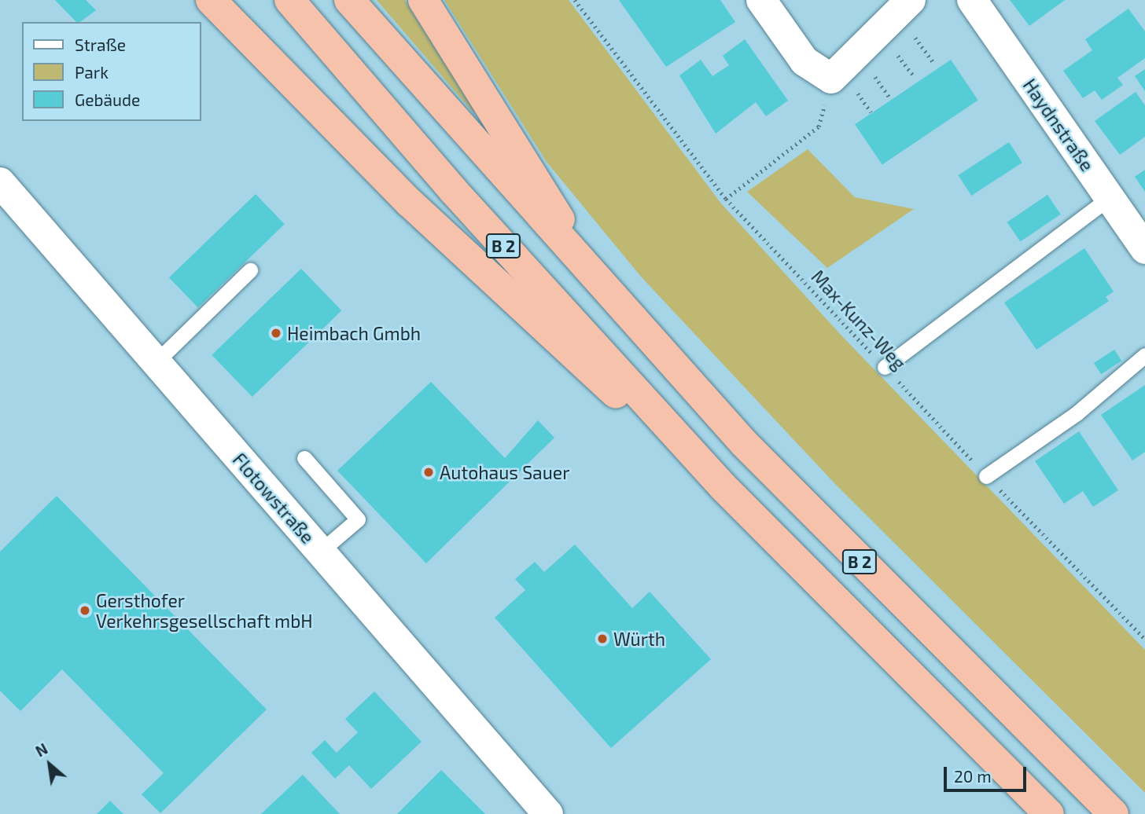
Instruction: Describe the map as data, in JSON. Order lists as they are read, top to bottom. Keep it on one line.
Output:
{"streets":{"highway":["B 2"],"street":["Haydnstraße","Flotowstraße"],"path":["Max-Kunz-Weg"]},"places":["Heimbach Gmbh","Autohaus Sauer","Gersthofer Verkehrsgesellschaft mbH","Würth"],"legend":["Straße","Park","Gebäude"],"scale_bar":"20 m","north":"top left"}
